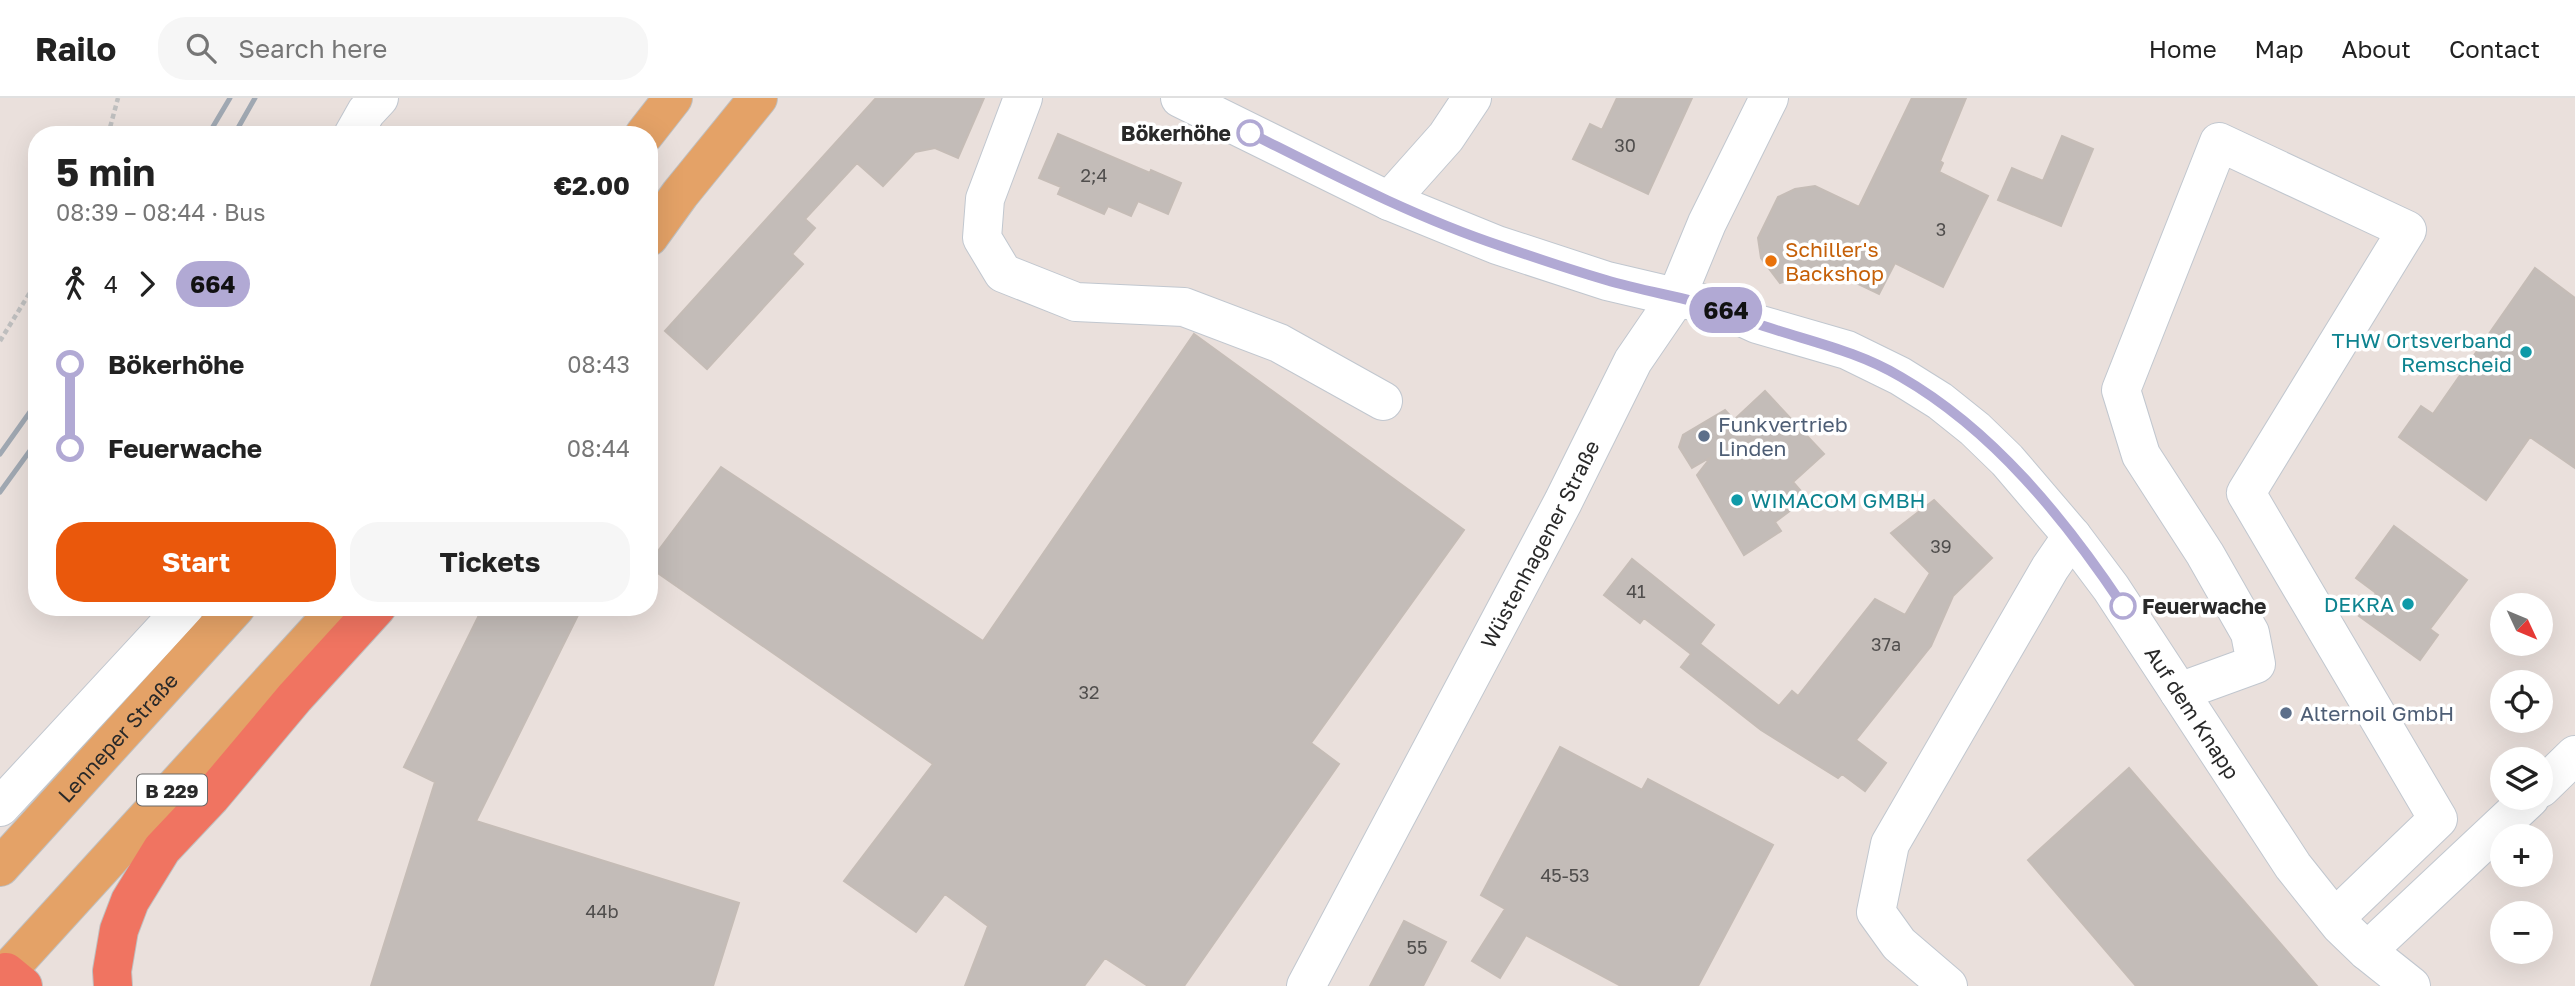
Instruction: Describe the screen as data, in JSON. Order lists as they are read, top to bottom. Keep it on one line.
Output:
{"streets":{"main road":["Lenneper Straße","B 229"],"street":["Wüstenhagener Straße","Auf dem Knapp"]},"crossings":[["Wüstenhagener Straße","Auf dem Knapp"]],"places":["Bökerhöhe","Schiller's Backshop","THW Ortsverband Remscheid","Funkvertrieb Linden","WIMACOM GMBH","DEKRA","Feuerwache","Alternoil GmbH"],"lines":["bus line 664"],"house_numbers":["30","2;4","3","39","41","37a","32","45-53","44b","55"],"north":"bottom right","page":{"header":"Railo","search":"Search here","nav":["Home","Map","About","Contact"],"on_map":"664","heading":["5 min","08:39 – 08:44 · Bus","€2.00"],"legs":["4","664"],"list":[{"name":"Bökerhöhe","value":"08:43"},{"name":"Feuerwache","value":"08:44"}],"buttons":["Start","Tickets"],"map_buttons":["+","−"]}}
